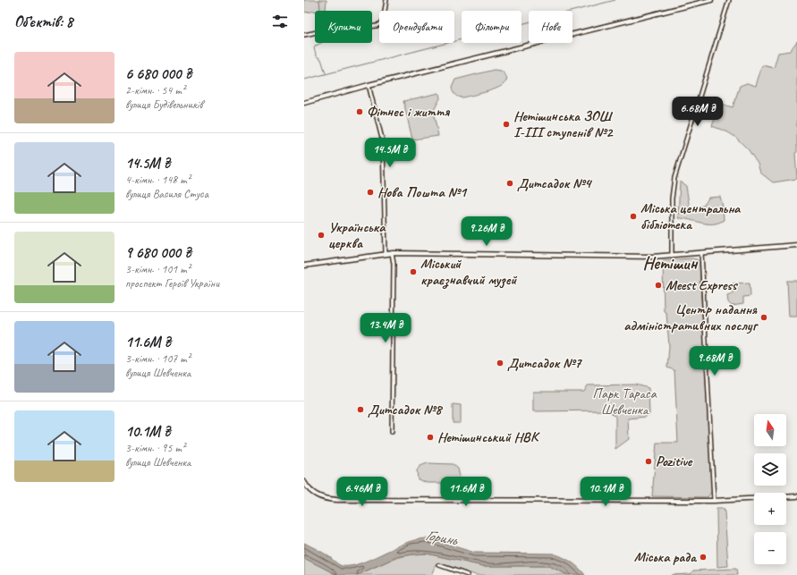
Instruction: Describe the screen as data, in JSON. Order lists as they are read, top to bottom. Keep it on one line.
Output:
{"districts":["Нетішин"],"water":["Горинь"],"parks":["Парк Тараса Шевченка"],"places":["Фітнес і життя","Нетішинська ЗОШ І-ІІІ ступенів №2","Дитсадок №4","Нова Пошта №1","Міська центральна бібліотека","Українська церква","Міський краєзнавчий музей","Meest Express","Центр надання адміністративних послуг","Дитсадок №7","Дитсадок №8","Нетішинський НВК","Pozitive","Міська рада"],"north":"top","page":{"heading":"Об’єктів: 8","chip":["Купити","Орендувати","Фільтри","Нове"],"list":[{"name":"6 680 000 ₴","note":"2-кімн. · 54 m² · вулиця Будівельників"},{"name":"14.5M ₴","note":"4-кімн. · 148 m² · вулиця Василя Стуса"},{"name":"9 680 000 ₴","note":"3-кімн. · 101 m² · проспект Героїв України"},{"name":"11.6M ₴","note":"3-кімн. · 107 m² · вулиця Шевченка"},{"name":"10.1M ₴","note":"3-кімн. · 95 m² · вулиця Шевченка"}],"price":["6.68M ₴","14.5M ₴","9.26M ₴","13.4M ₴","9.68M ₴","6.46M ₴","11.6M ₴","10.1M ₴"],"map_buttons":["+","−"]}}
